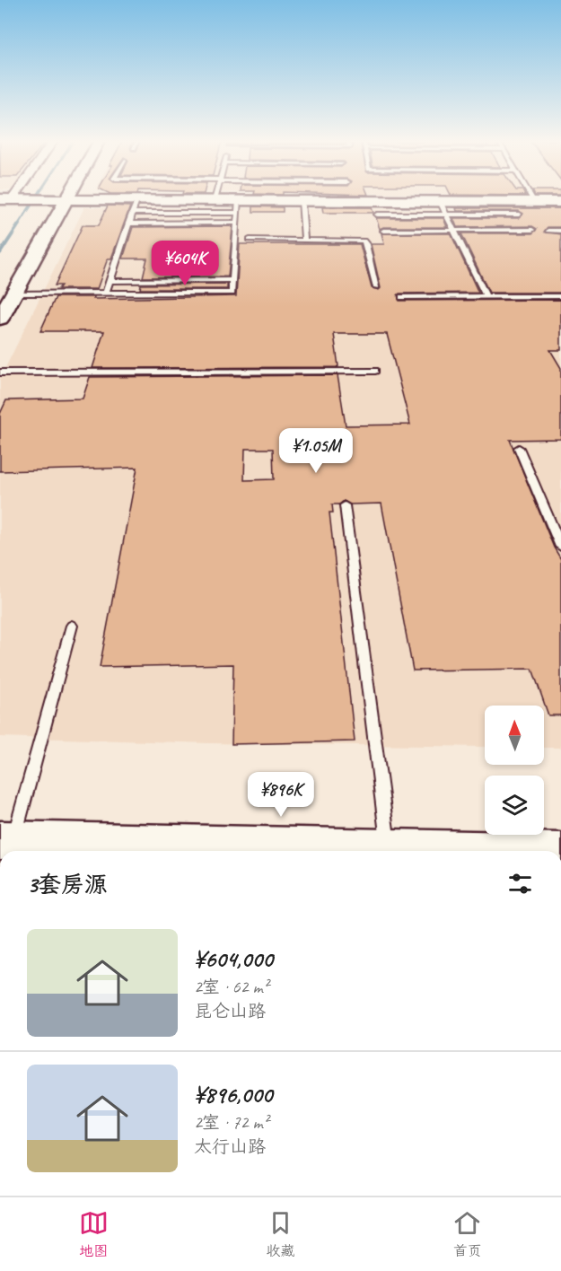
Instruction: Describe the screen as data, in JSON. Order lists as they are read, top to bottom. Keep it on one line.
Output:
{"north":"top","page":{"price":["¥604K","¥1.05M","¥896K"],"heading":"3套房源","list":[{"name":"¥604,000","note":"2室 · 62 m² · 昆仑山路"},{"name":"¥896,000","note":"2室 · 72 m² · 太行山路"}],"tabs":["地图","收藏","首页"]}}
